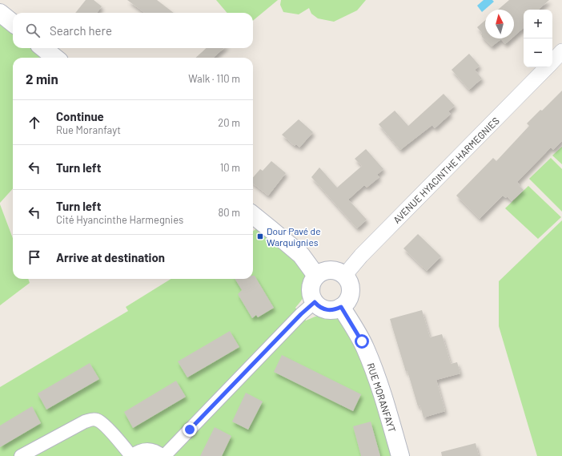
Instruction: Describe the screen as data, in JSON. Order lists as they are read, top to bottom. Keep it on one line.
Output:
{"streets":{"main road":["RUE MORANFAYT"],"street":["AVENUE HYACINTHE HARMEGNIES"]},"crossings":[["AVENUE HYACINTHE HARMEGNIES","RUE MORANFAYT"]],"places":{"transit":["Dour Pavé de Warquignies"]},"north":"top","page":{"map_buttons":["+","−"],"search":"Search here","heading":["2 min","Walk · 110 m"],"list":[["Continue","Rue Moranfayt","20 m"],["Turn left","10 m"],["Turn left","Cité Hyancinthe Harmegnies","80 m"],"Arrive at destination"]}}
